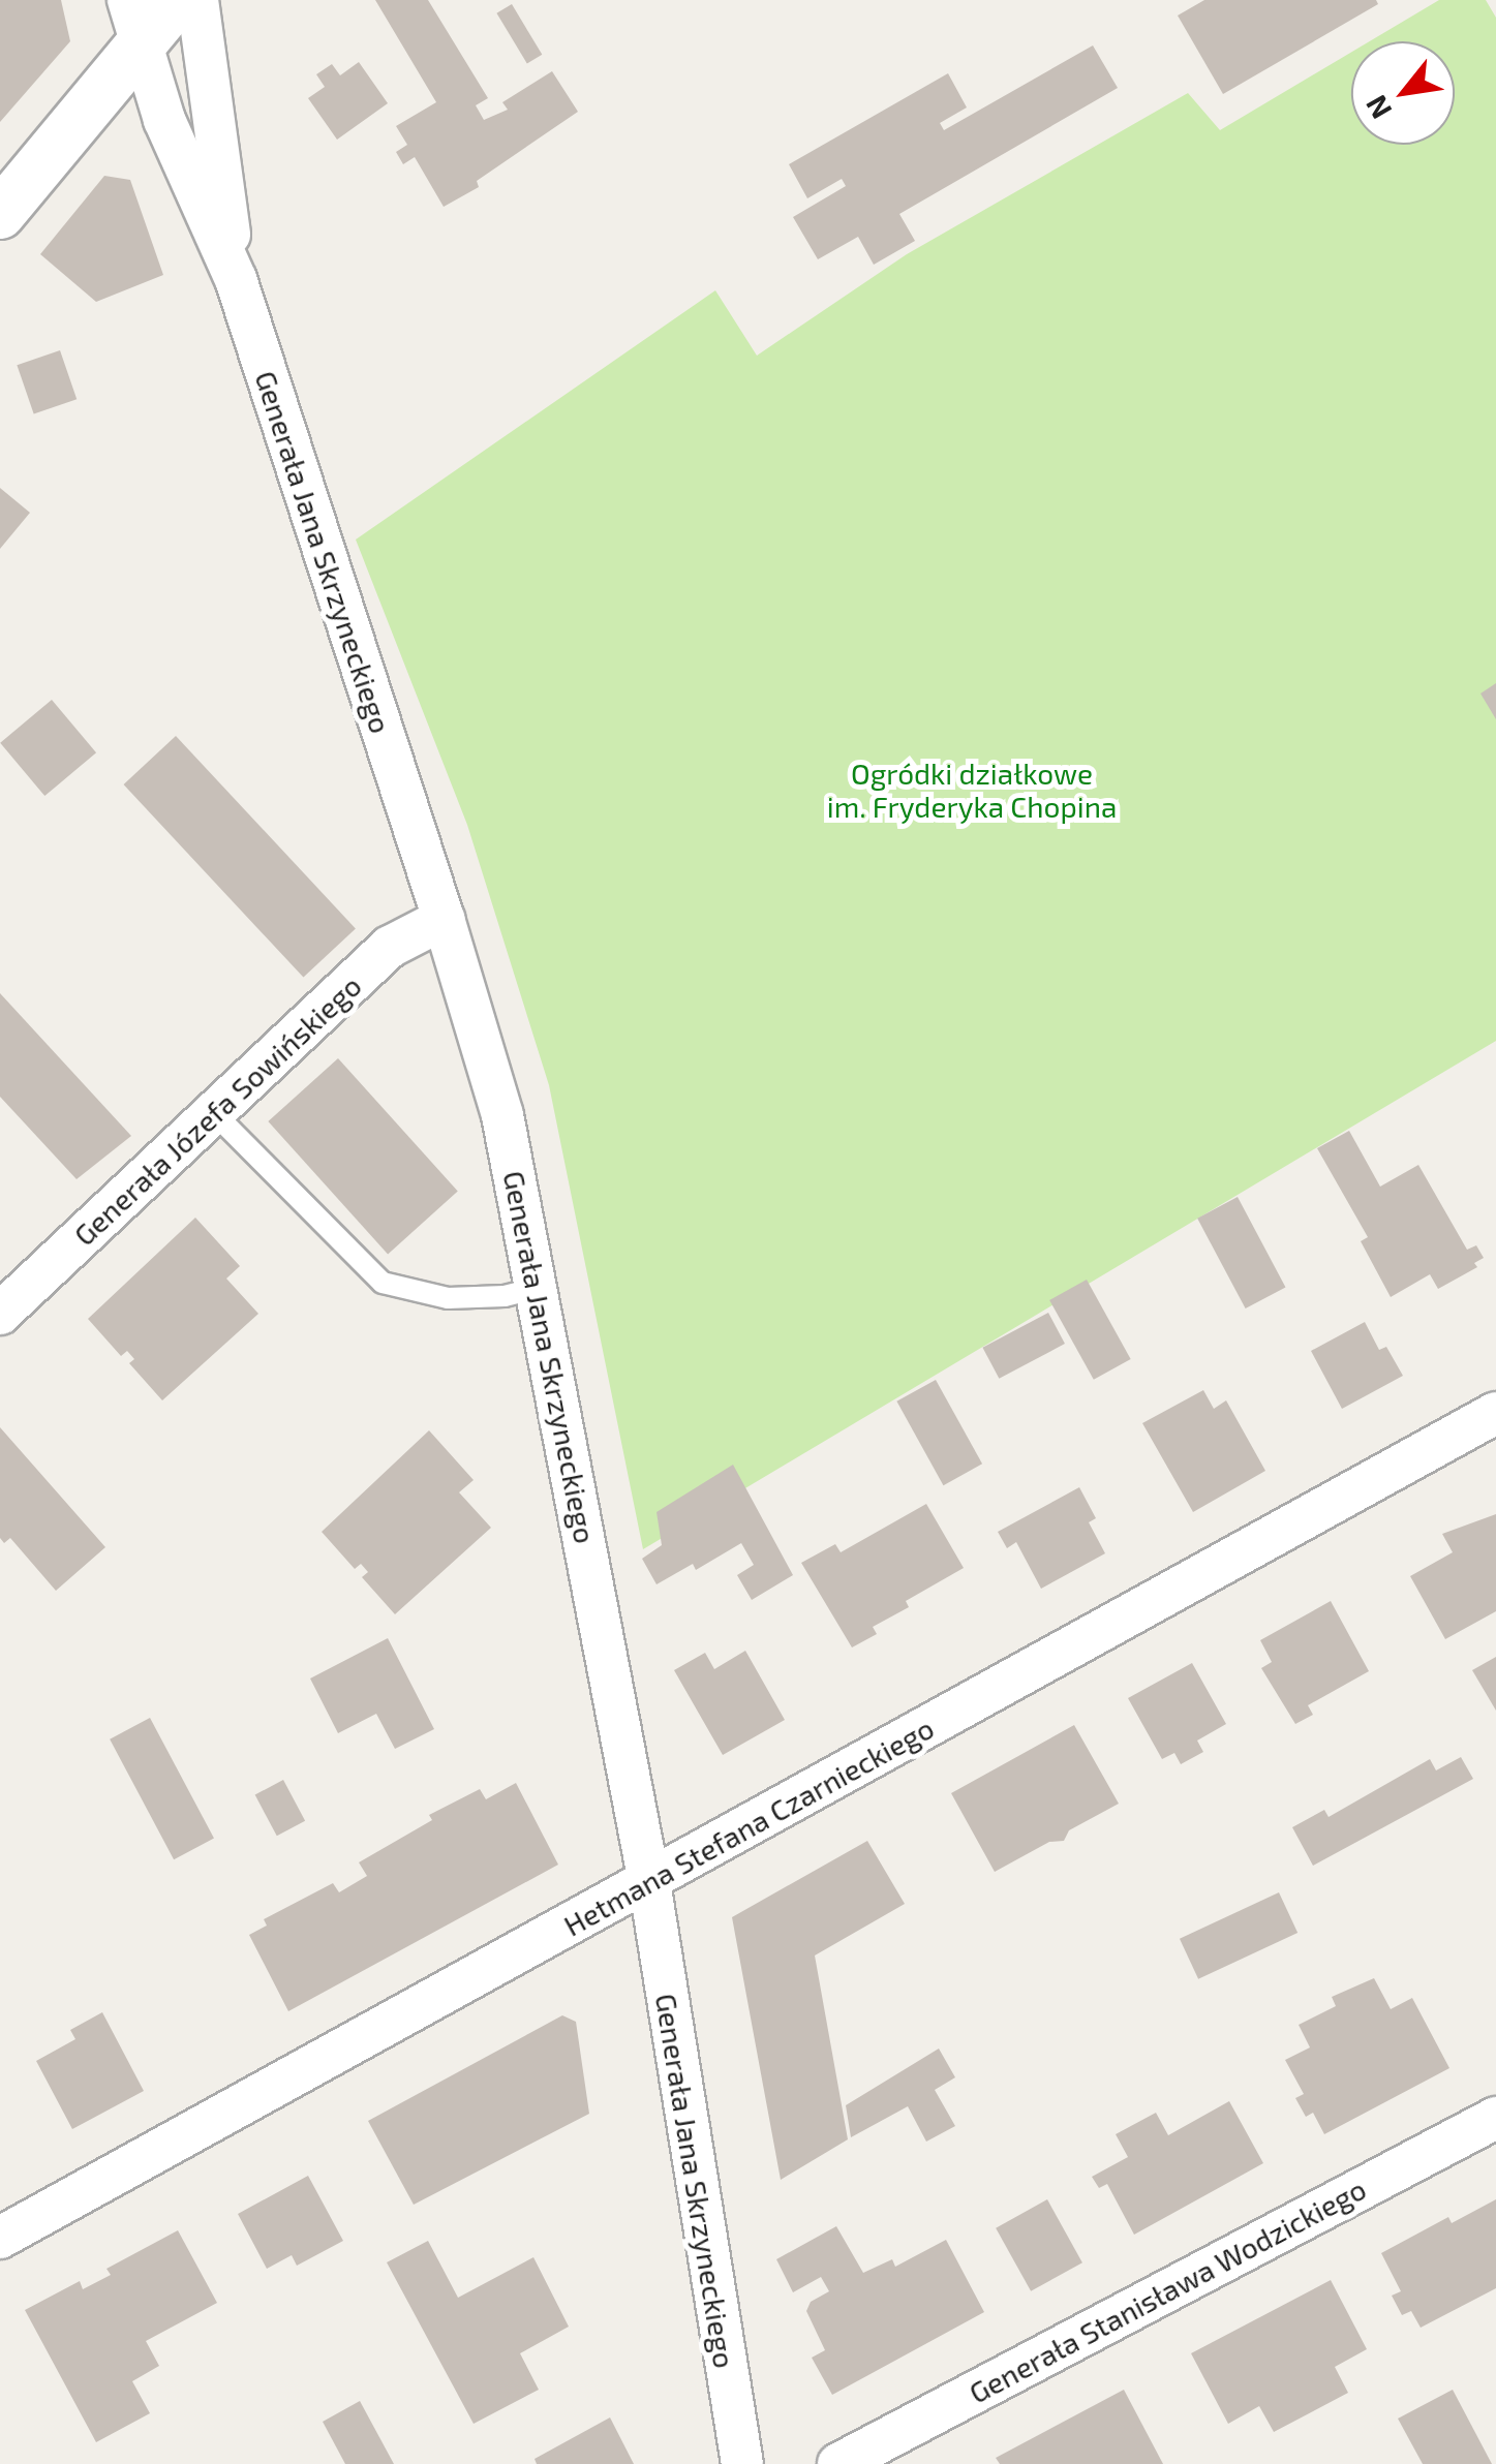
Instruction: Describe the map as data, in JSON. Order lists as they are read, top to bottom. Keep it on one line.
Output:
{"streets":{"street":["Generała Jana Skrzyneckiego","Generała Józefa Sowińskiego","Hetmana Stefana Czarnieckiego","Generała Stanisława Wodzickiego"]},"crossings":[["Generała Jana Skrzyneckiego","Generała Józefa Sowińskiego"],["Generała Jana Skrzyneckiego","Hetmana Stefana Czarnieckiego"]],"parks":["Ogródki działkowe im. Fryderyka Chopina"],"north":"bottom left"}
